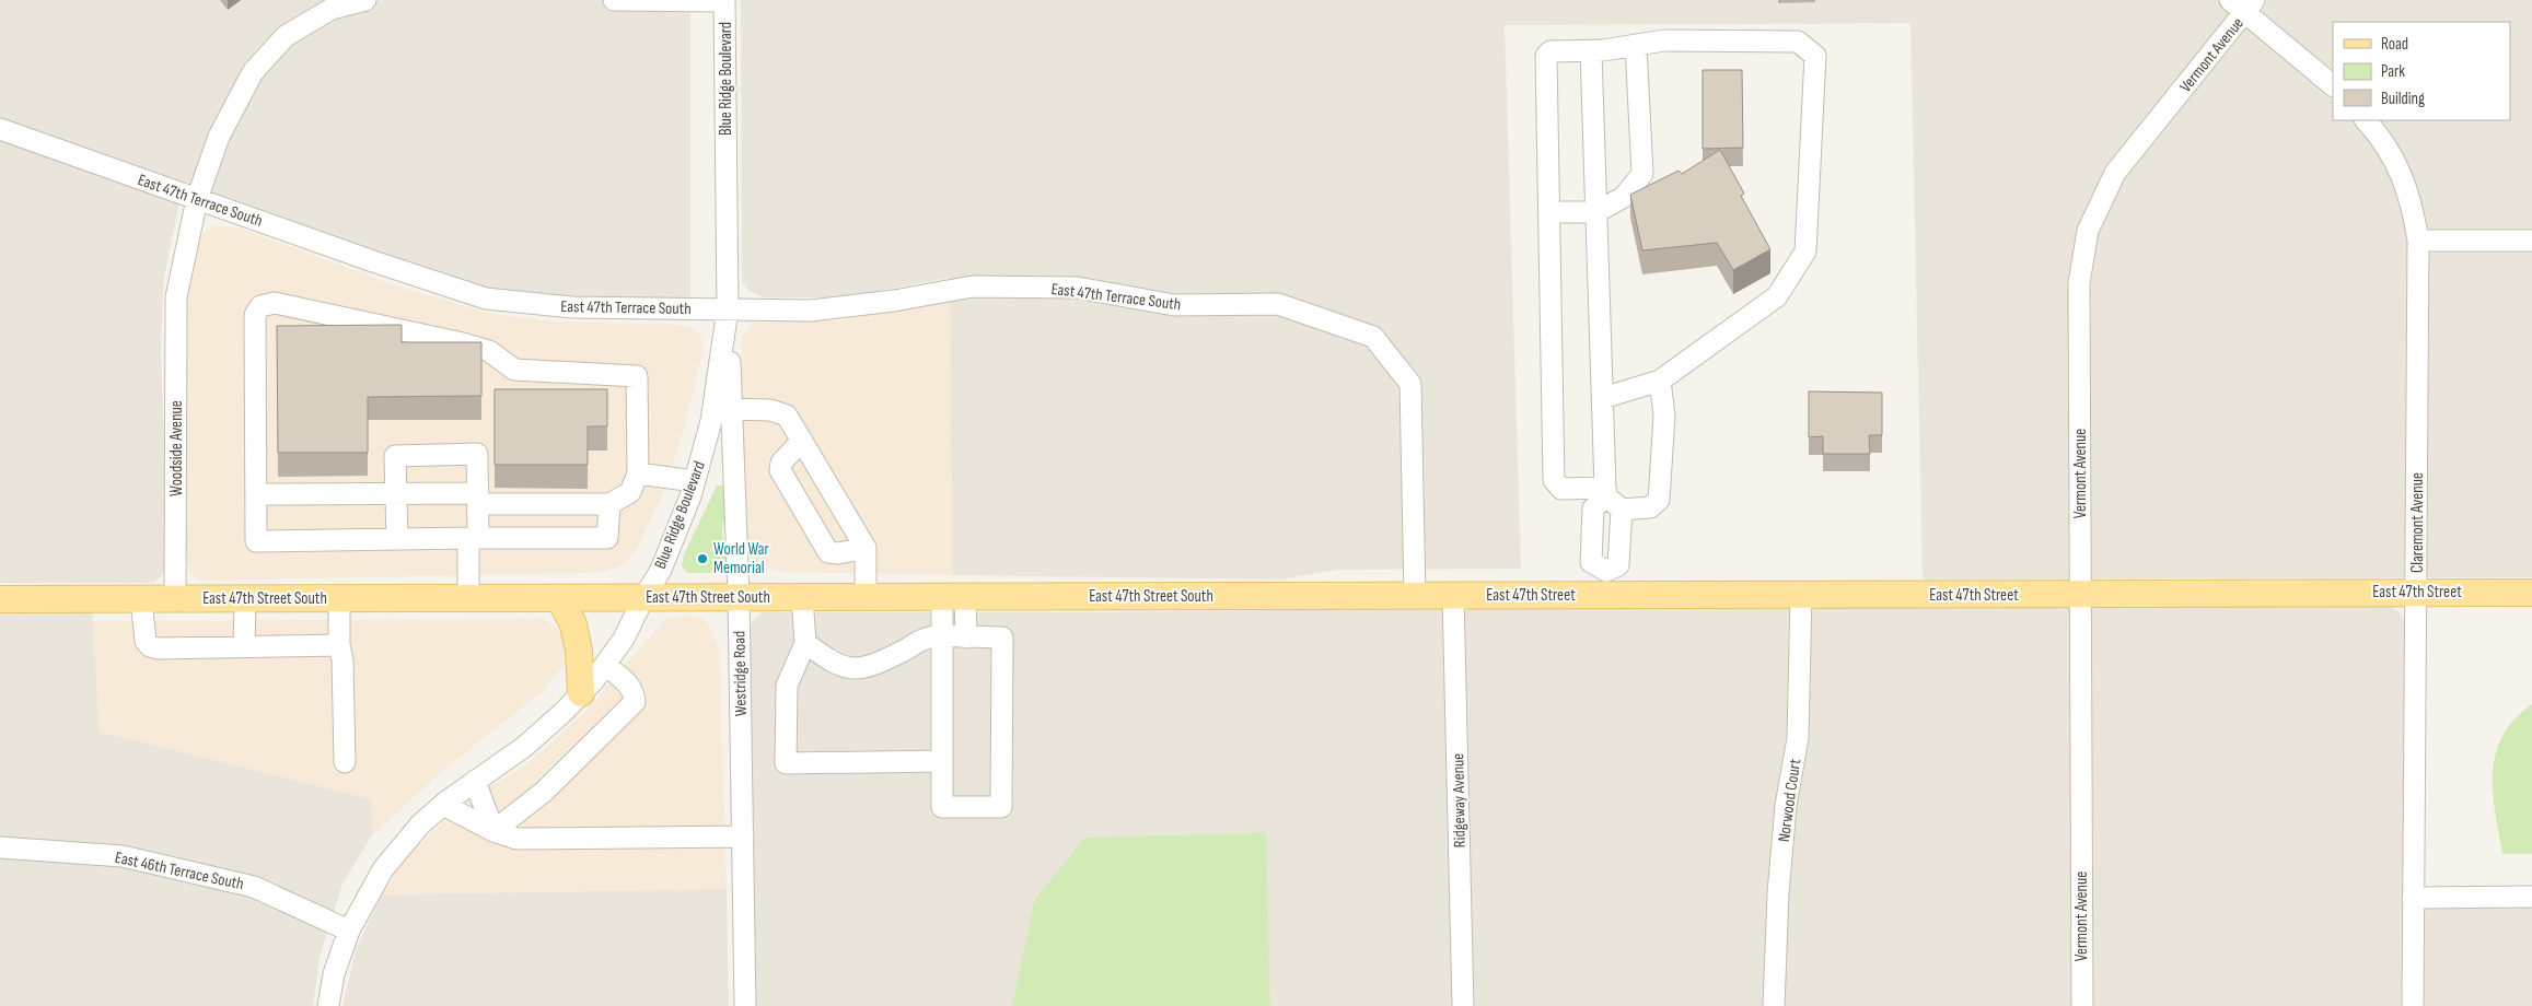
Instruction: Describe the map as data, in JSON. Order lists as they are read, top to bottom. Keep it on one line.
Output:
{"streets":{"main road":["East 47th Street","East 47th Street South"],"street":["Vermont Avenue","Blue Ridge Boulevard","East 47th Terrace South","Woodside Avenue","Claremont Avenue","Westridge Road","Ridgeway Avenue","Norwood Court","East 46th Terrace South"]},"crossings":[["Vermont Avenue","East 47th Street"],["Blue Ridge Boulevard","East 47th Terrace South"],["Blue Ridge Boulevard","East 47th Street South"],["Blue Ridge Boulevard","Westridge Road"],["Blue Ridge Boulevard","East 46th Terrace South"],["East 47th Terrace South","Woodside Avenue"],["East 47th Terrace South","East 47th Street"],["East 47th Terrace South","East 47th Street South"],["East 47th Terrace South","Westridge Road"],["Woodside Avenue","East 47th Street South"],["Claremont Avenue","East 47th Street"],["East 47th Street","East 47th Street South"],["East 47th Street","Ridgeway Avenue"],["East 47th Street","Norwood Court"],["East 47th Street South","Westridge Road"]],"places":["World War Memorial"],"legend":["Road","Park","Building"]}
